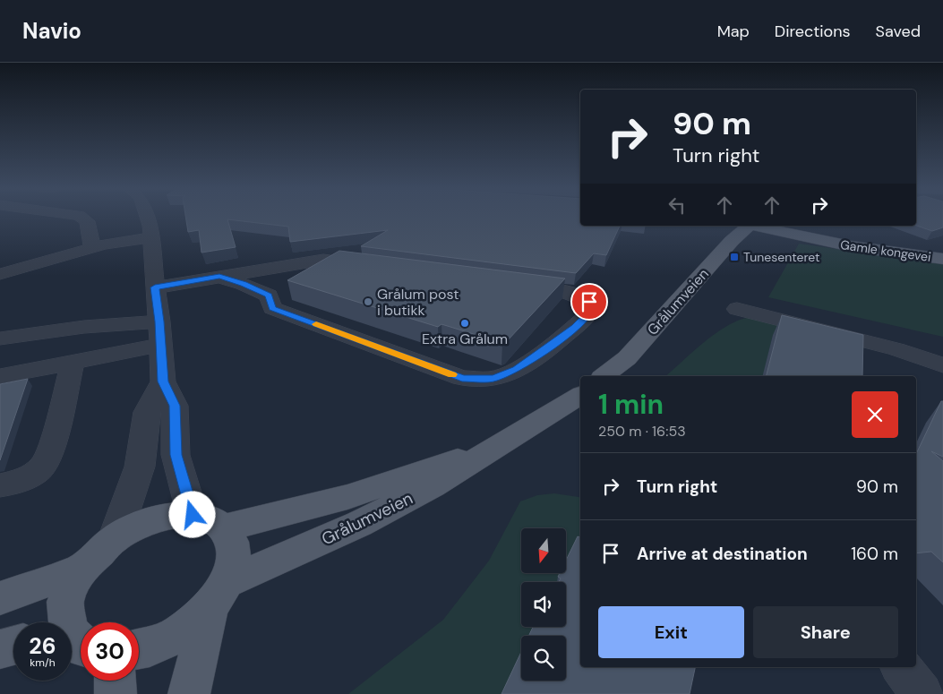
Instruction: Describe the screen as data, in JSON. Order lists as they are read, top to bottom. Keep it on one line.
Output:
{"streets":{"main road":["Gamle kongevei","Grålumveien"]},"places":{"transit":["Tunesenteret"],"other":["Grålum post i butikk","Extra Grålum"]},"north":"bottom","page":{"header":"Navio","nav":["Map","Directions","Saved"],"turn":["90 m","Turn right"],"heading":["1 min","250 m · 16:53"],"list":[{"name":"Turn right","value":"90 m"},{"name":"Arrive at destination","value":"160 m"}],"buttons":["Exit","Share"],"speed":"26 km/h","limit":"30"}}
